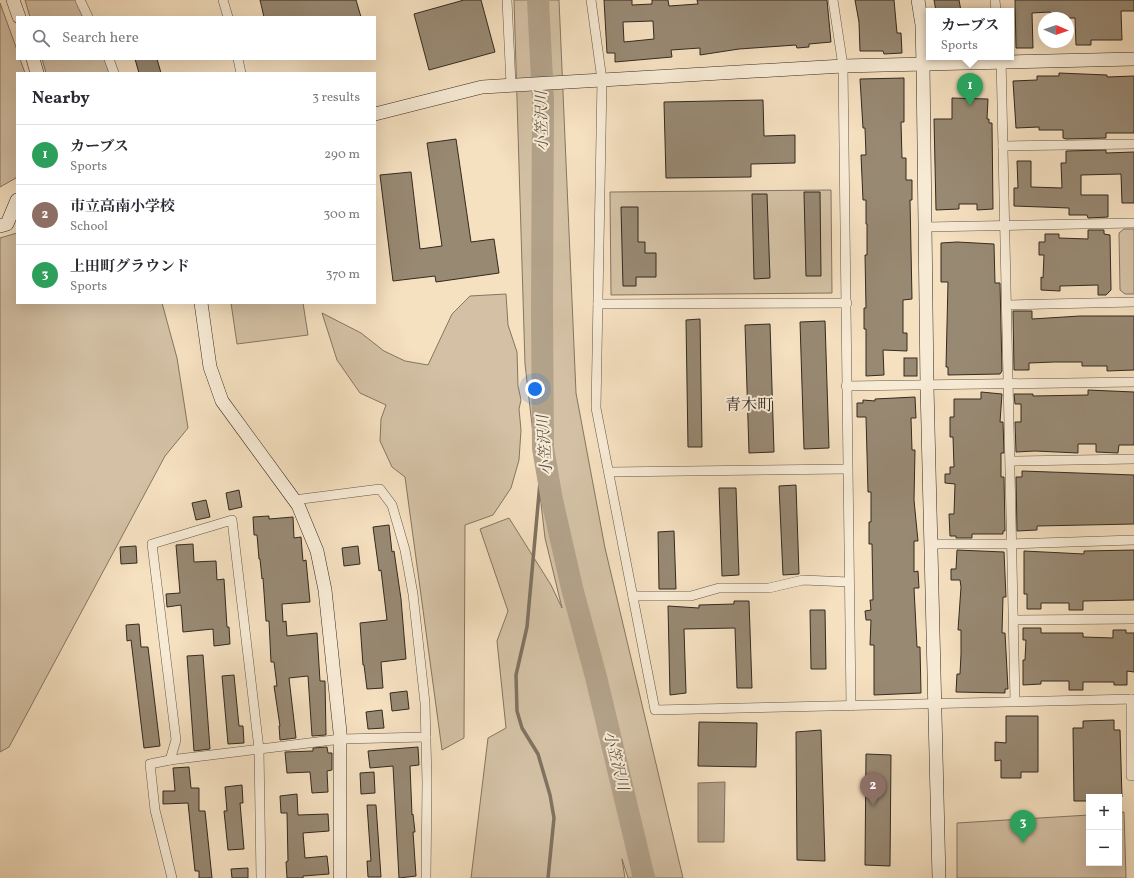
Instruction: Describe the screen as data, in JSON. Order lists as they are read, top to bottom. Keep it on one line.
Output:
{"districts":["青木町"],"water":["小笠沢川"],"north":"right","page":{"popup":["カーブス","Sports"],"search":"Search here","heading":["Nearby","3 results"],"pins":["1","2","3"],"list":[{"mark":"1","name":"カーブス","note":"Sports","value":"290 m"},{"mark":"2","name":"市立高南小学校","note":"School","value":"300 m"},{"mark":"3","name":"上田町グラウンド","note":"Sports","value":"370 m"}],"map_buttons":["+","−"]}}
